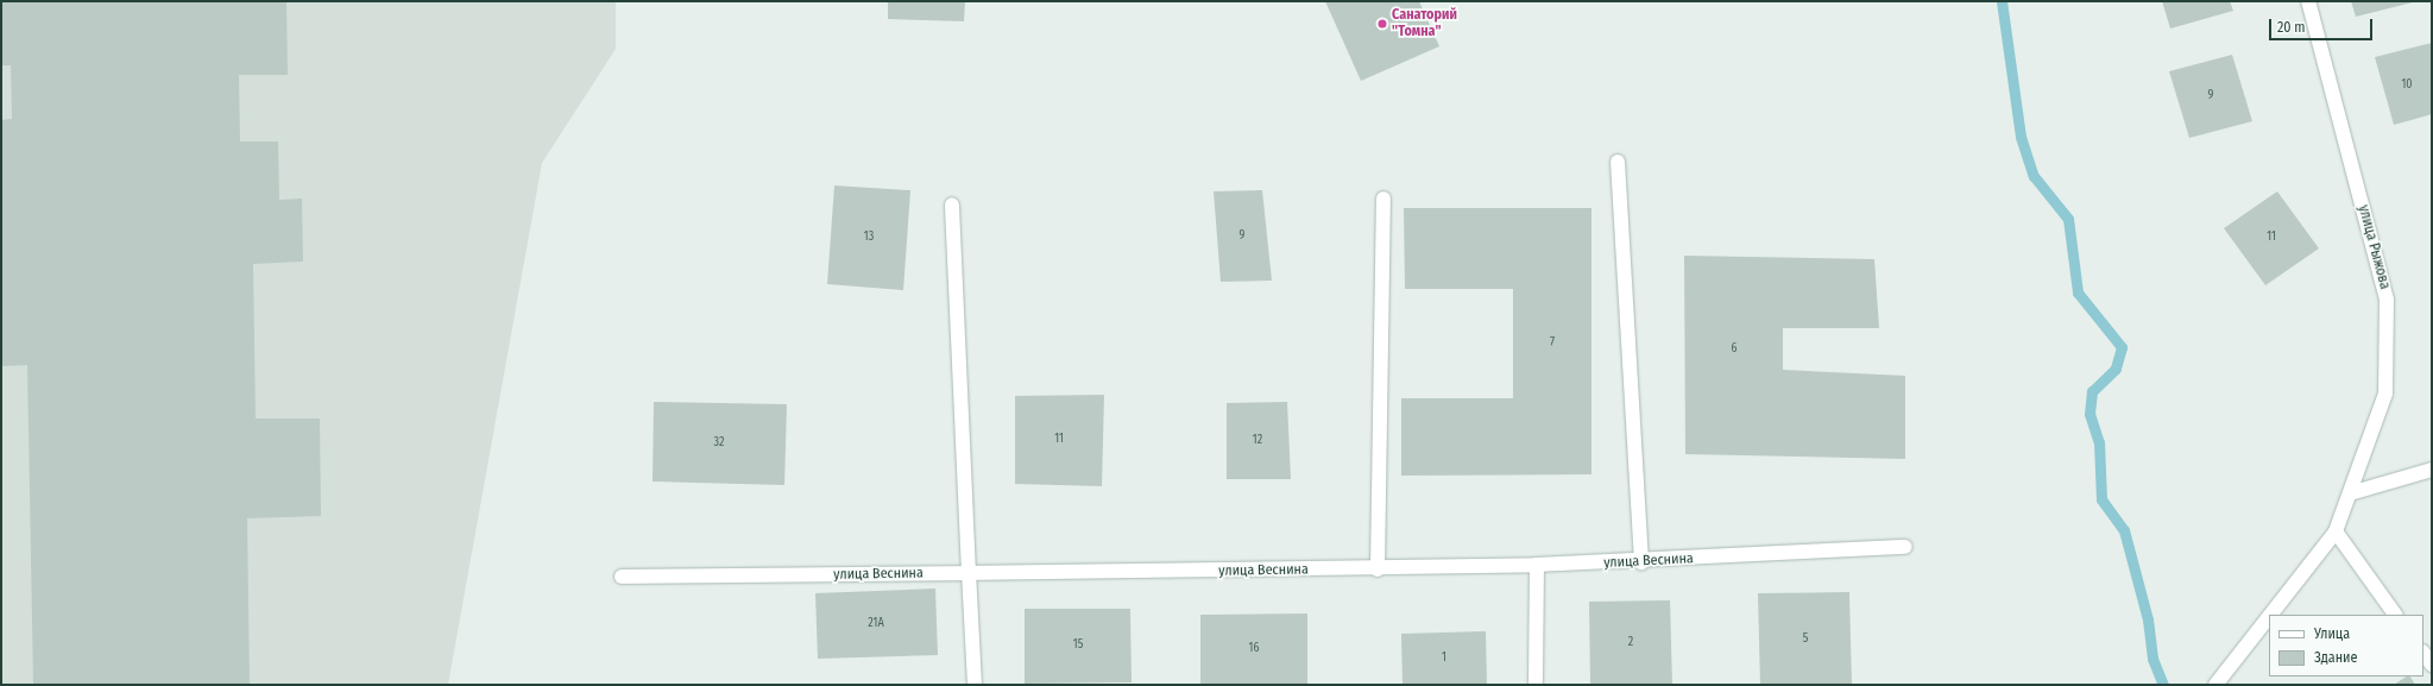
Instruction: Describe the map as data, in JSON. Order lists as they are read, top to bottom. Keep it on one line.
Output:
{"streets":{"street":["улица Рыжова","улица Веснина"]},"places":["Санаторий \"Томна\""],"house_numbers":["10","9","9","13","11","7","6","11","12","32","21А","5","2","15","16","1"],"legend":["Улица","Здание"],"scale_bar":"20 m"}
